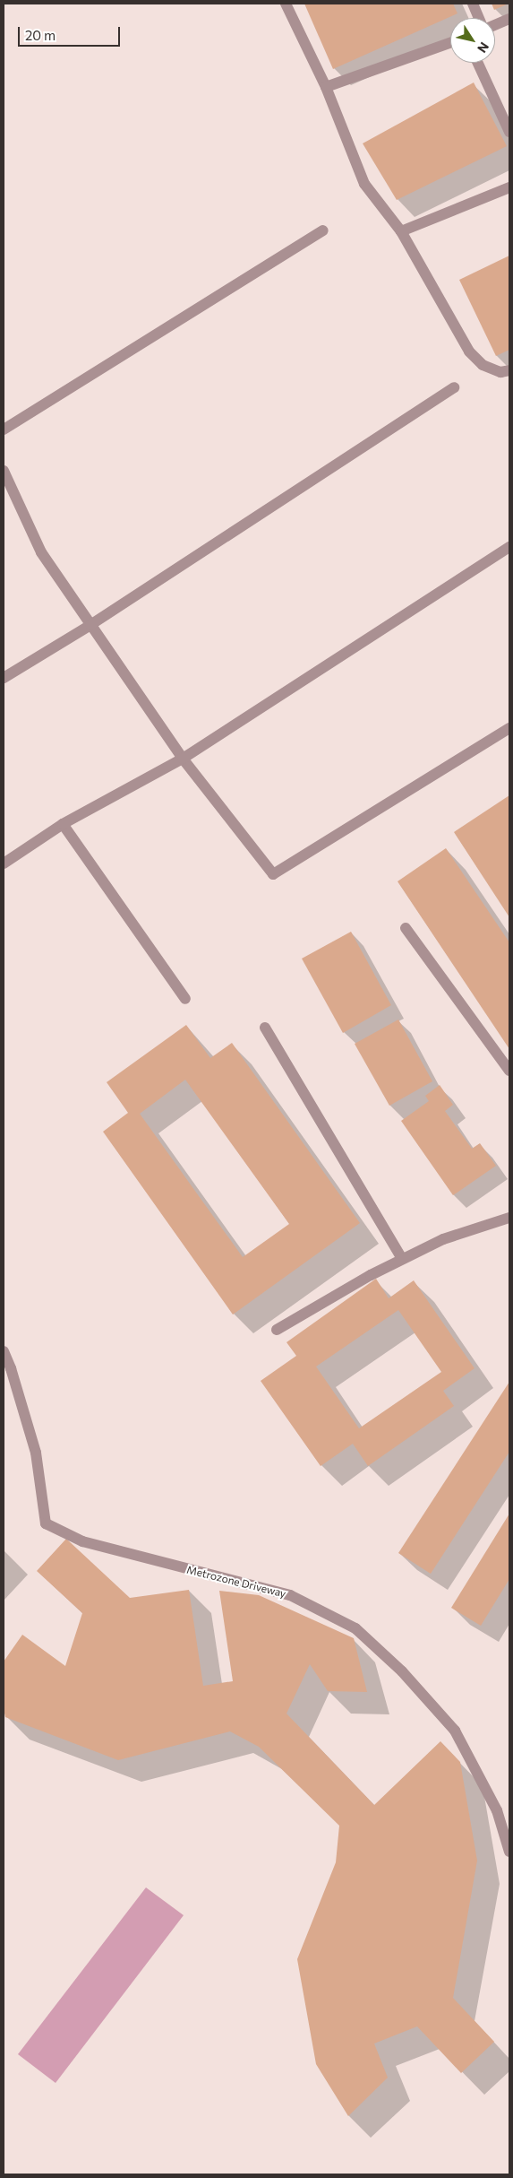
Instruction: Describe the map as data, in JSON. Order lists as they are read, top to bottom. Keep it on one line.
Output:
{"streets":{"street":["Metrozone Driveway"]},"scale_bar":"20 m","north":"bottom right"}
